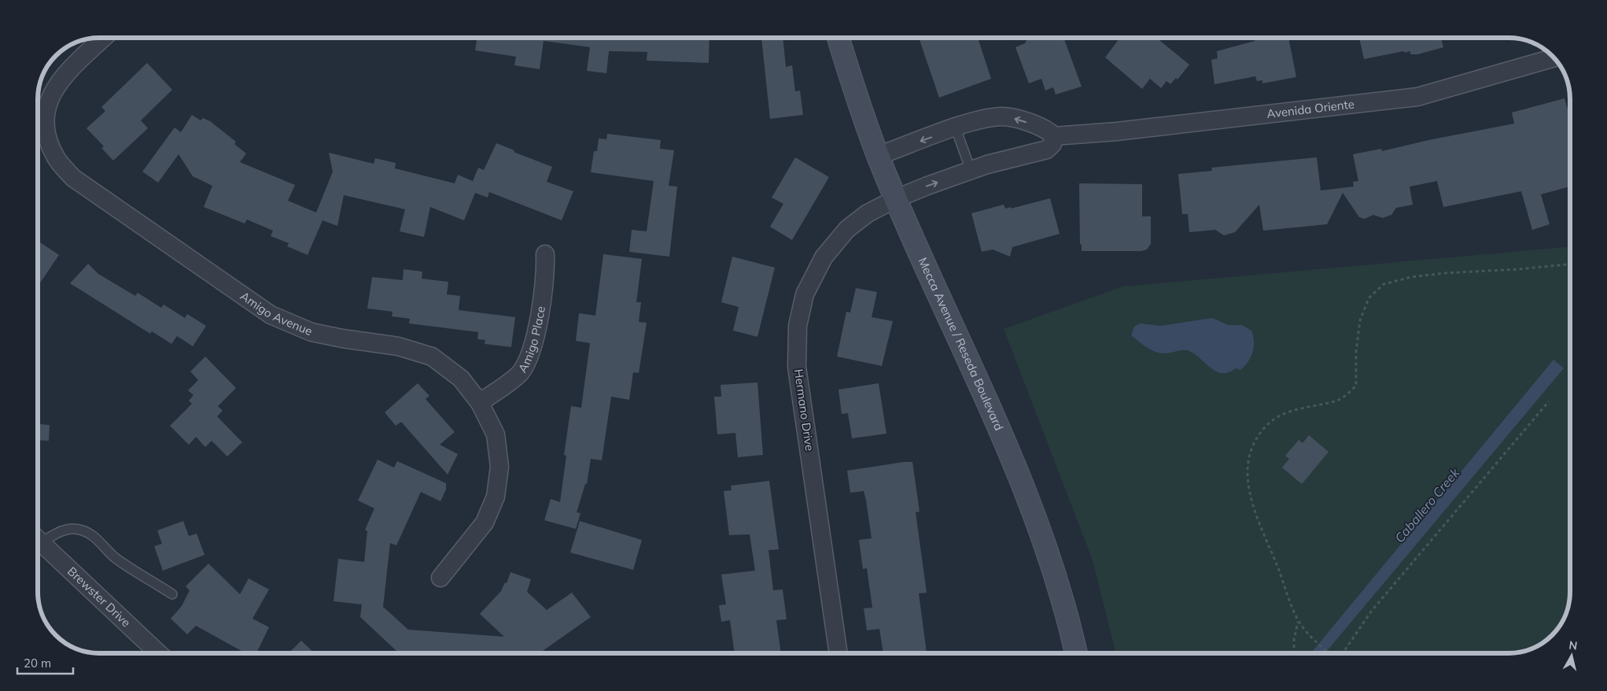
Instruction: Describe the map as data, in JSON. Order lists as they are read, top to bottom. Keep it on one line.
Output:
{"streets":{"main road":["Mecca Avenue / Reseda Boulevard"],"street":["Avenida Oriente","Amigo Avenue","Amigo Place","Hermano Drive","Brewster Drive"]},"crossings":[["Amigo Avenue","Amigo Place"],["Mecca Avenue / Reseda Boulevard","Hermano Drive"]],"water":["Caballero Creek"],"scale_bar":"20 m","north":"top"}
